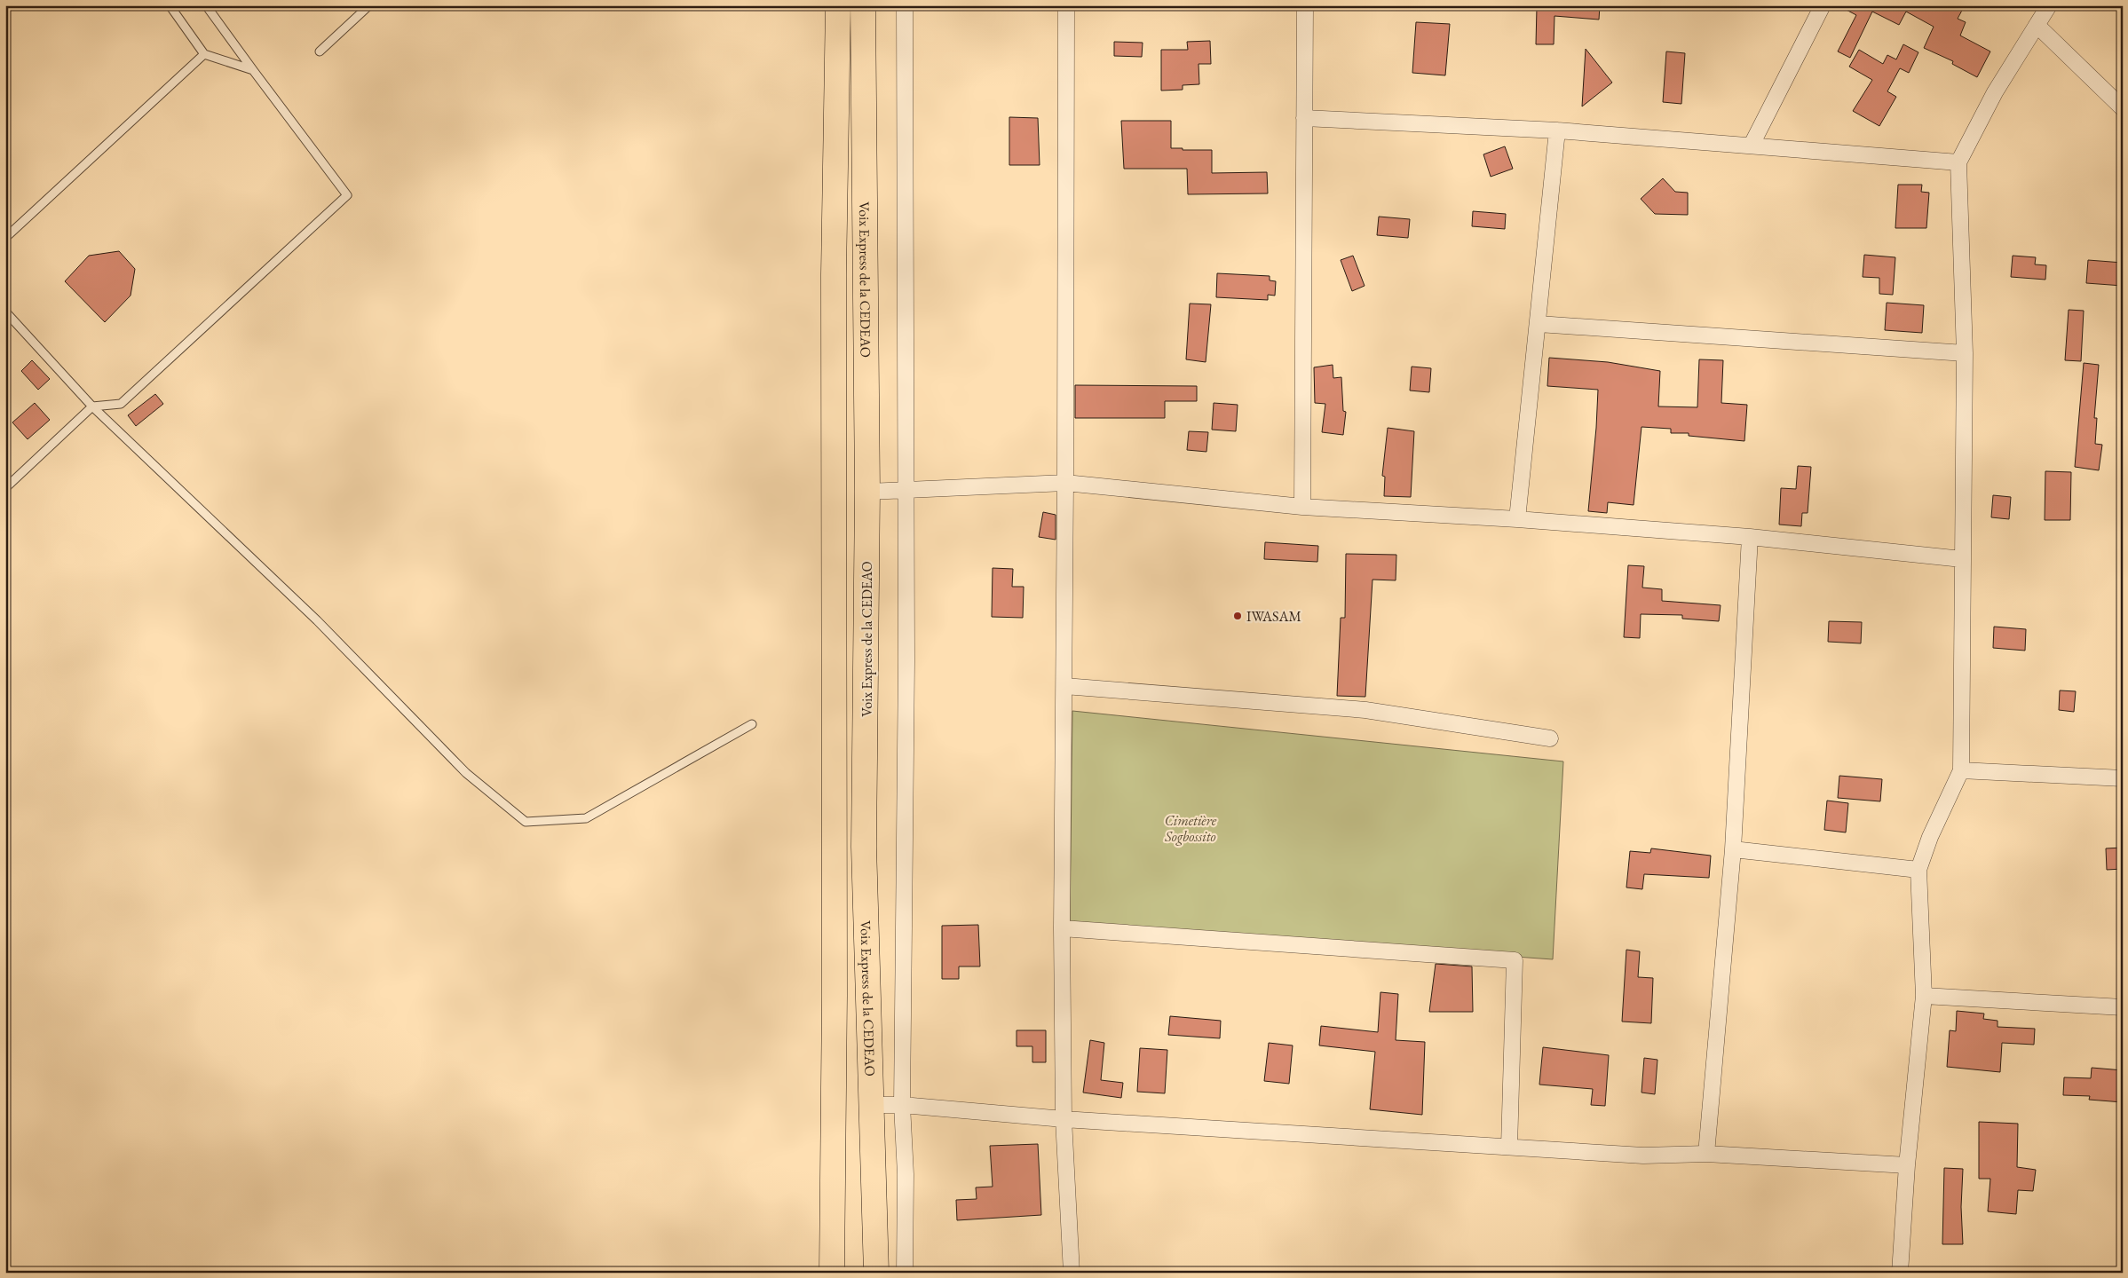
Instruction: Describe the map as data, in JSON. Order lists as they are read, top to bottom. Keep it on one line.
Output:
{"streets":{"main road":["Voix Express de la CEDEAO"]},"parks":["Cimetière Sogbossito"],"places":["IWASAM"]}
